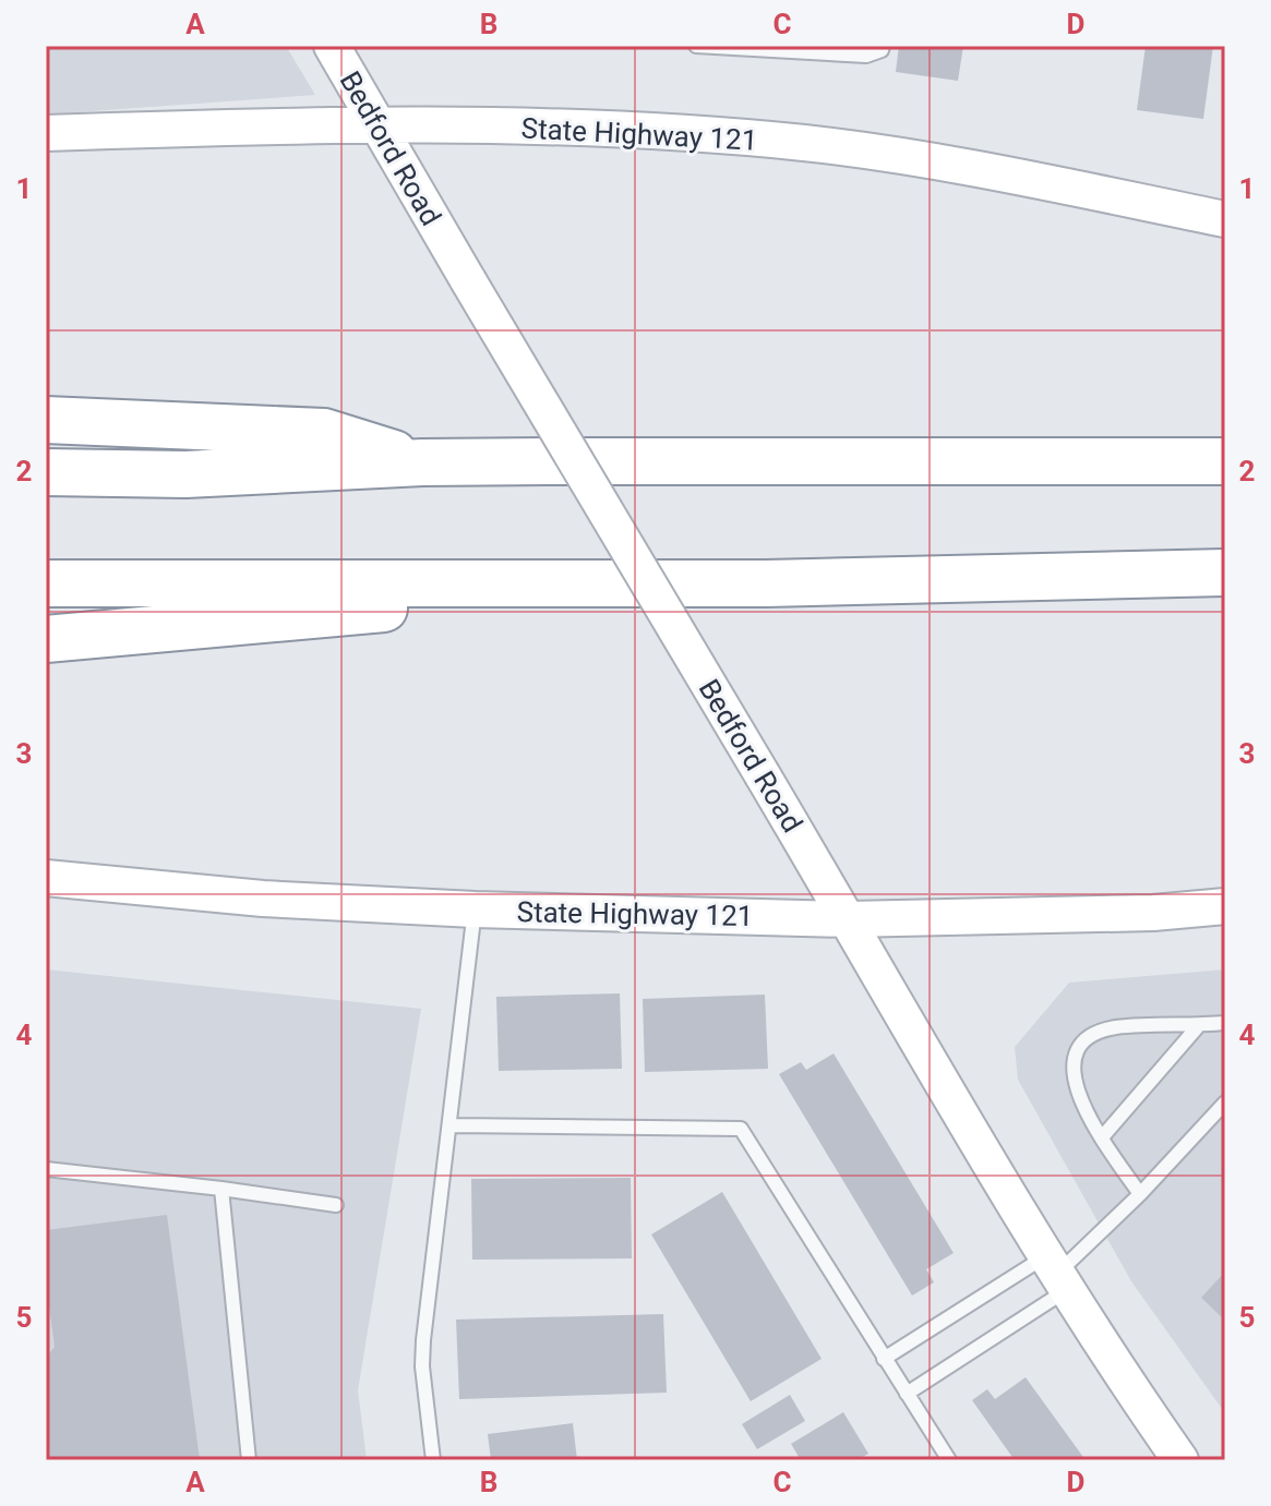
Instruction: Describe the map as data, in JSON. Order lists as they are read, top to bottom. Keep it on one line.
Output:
{"streets":{"main road":["State Highway 121","Bedford Road"]},"crossings":[["State Highway 121","Bedford Road"]],"grid":{"columns":["A","B","C","D"],"rows":["1","2","3","4","5"]}}
